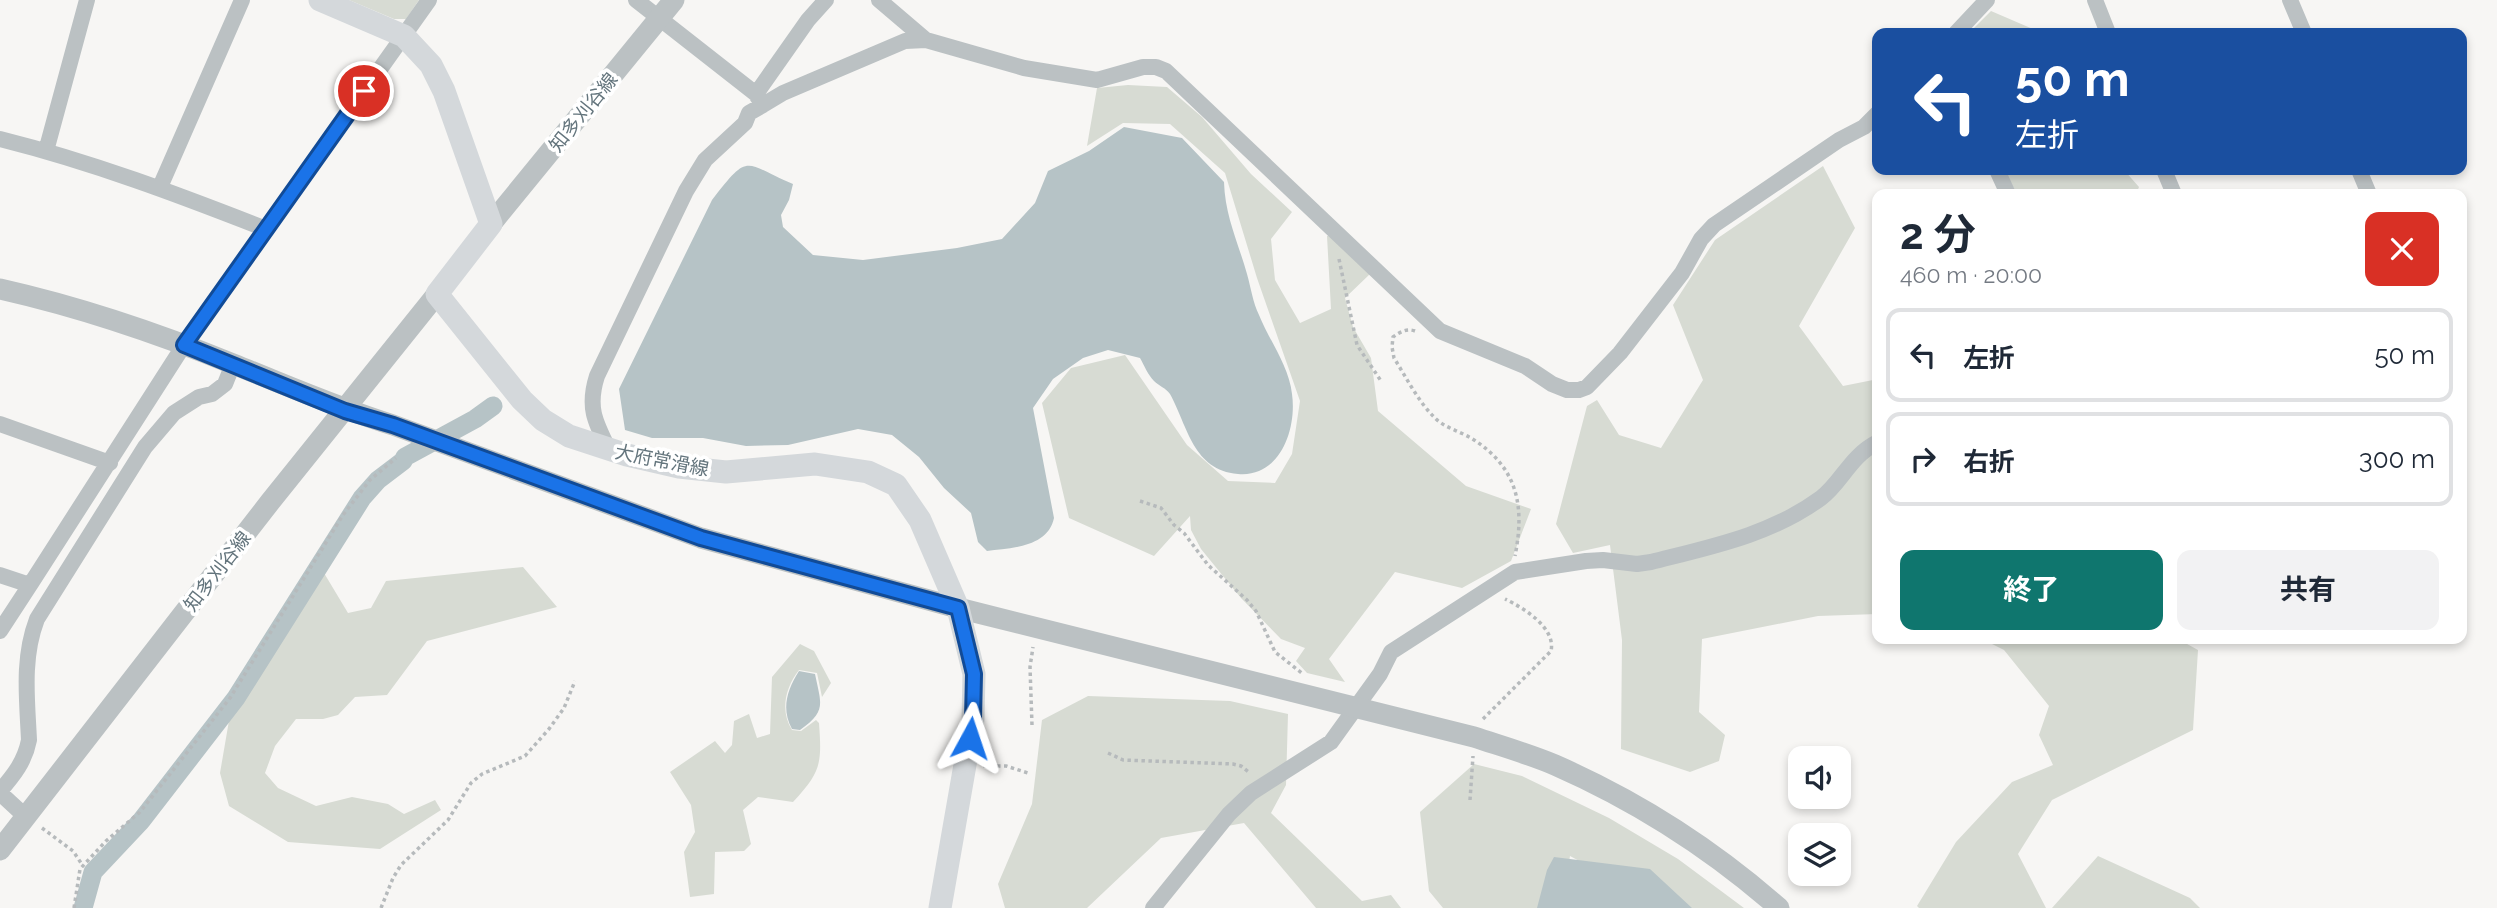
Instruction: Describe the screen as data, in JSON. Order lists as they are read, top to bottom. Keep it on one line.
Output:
{"streets":{"main road":["大府常滑線"],"street":["知多刈谷線"]},"crossings":[["知多刈谷線","大府常滑線"]],"page":{"turn":["50 m","左折"],"heading":["2 分","460 m · 20:00"],"list":[{"name":"左折","value":"50 m"},{"name":"右折","value":"300 m"}],"buttons":["終了","共有"]}}
